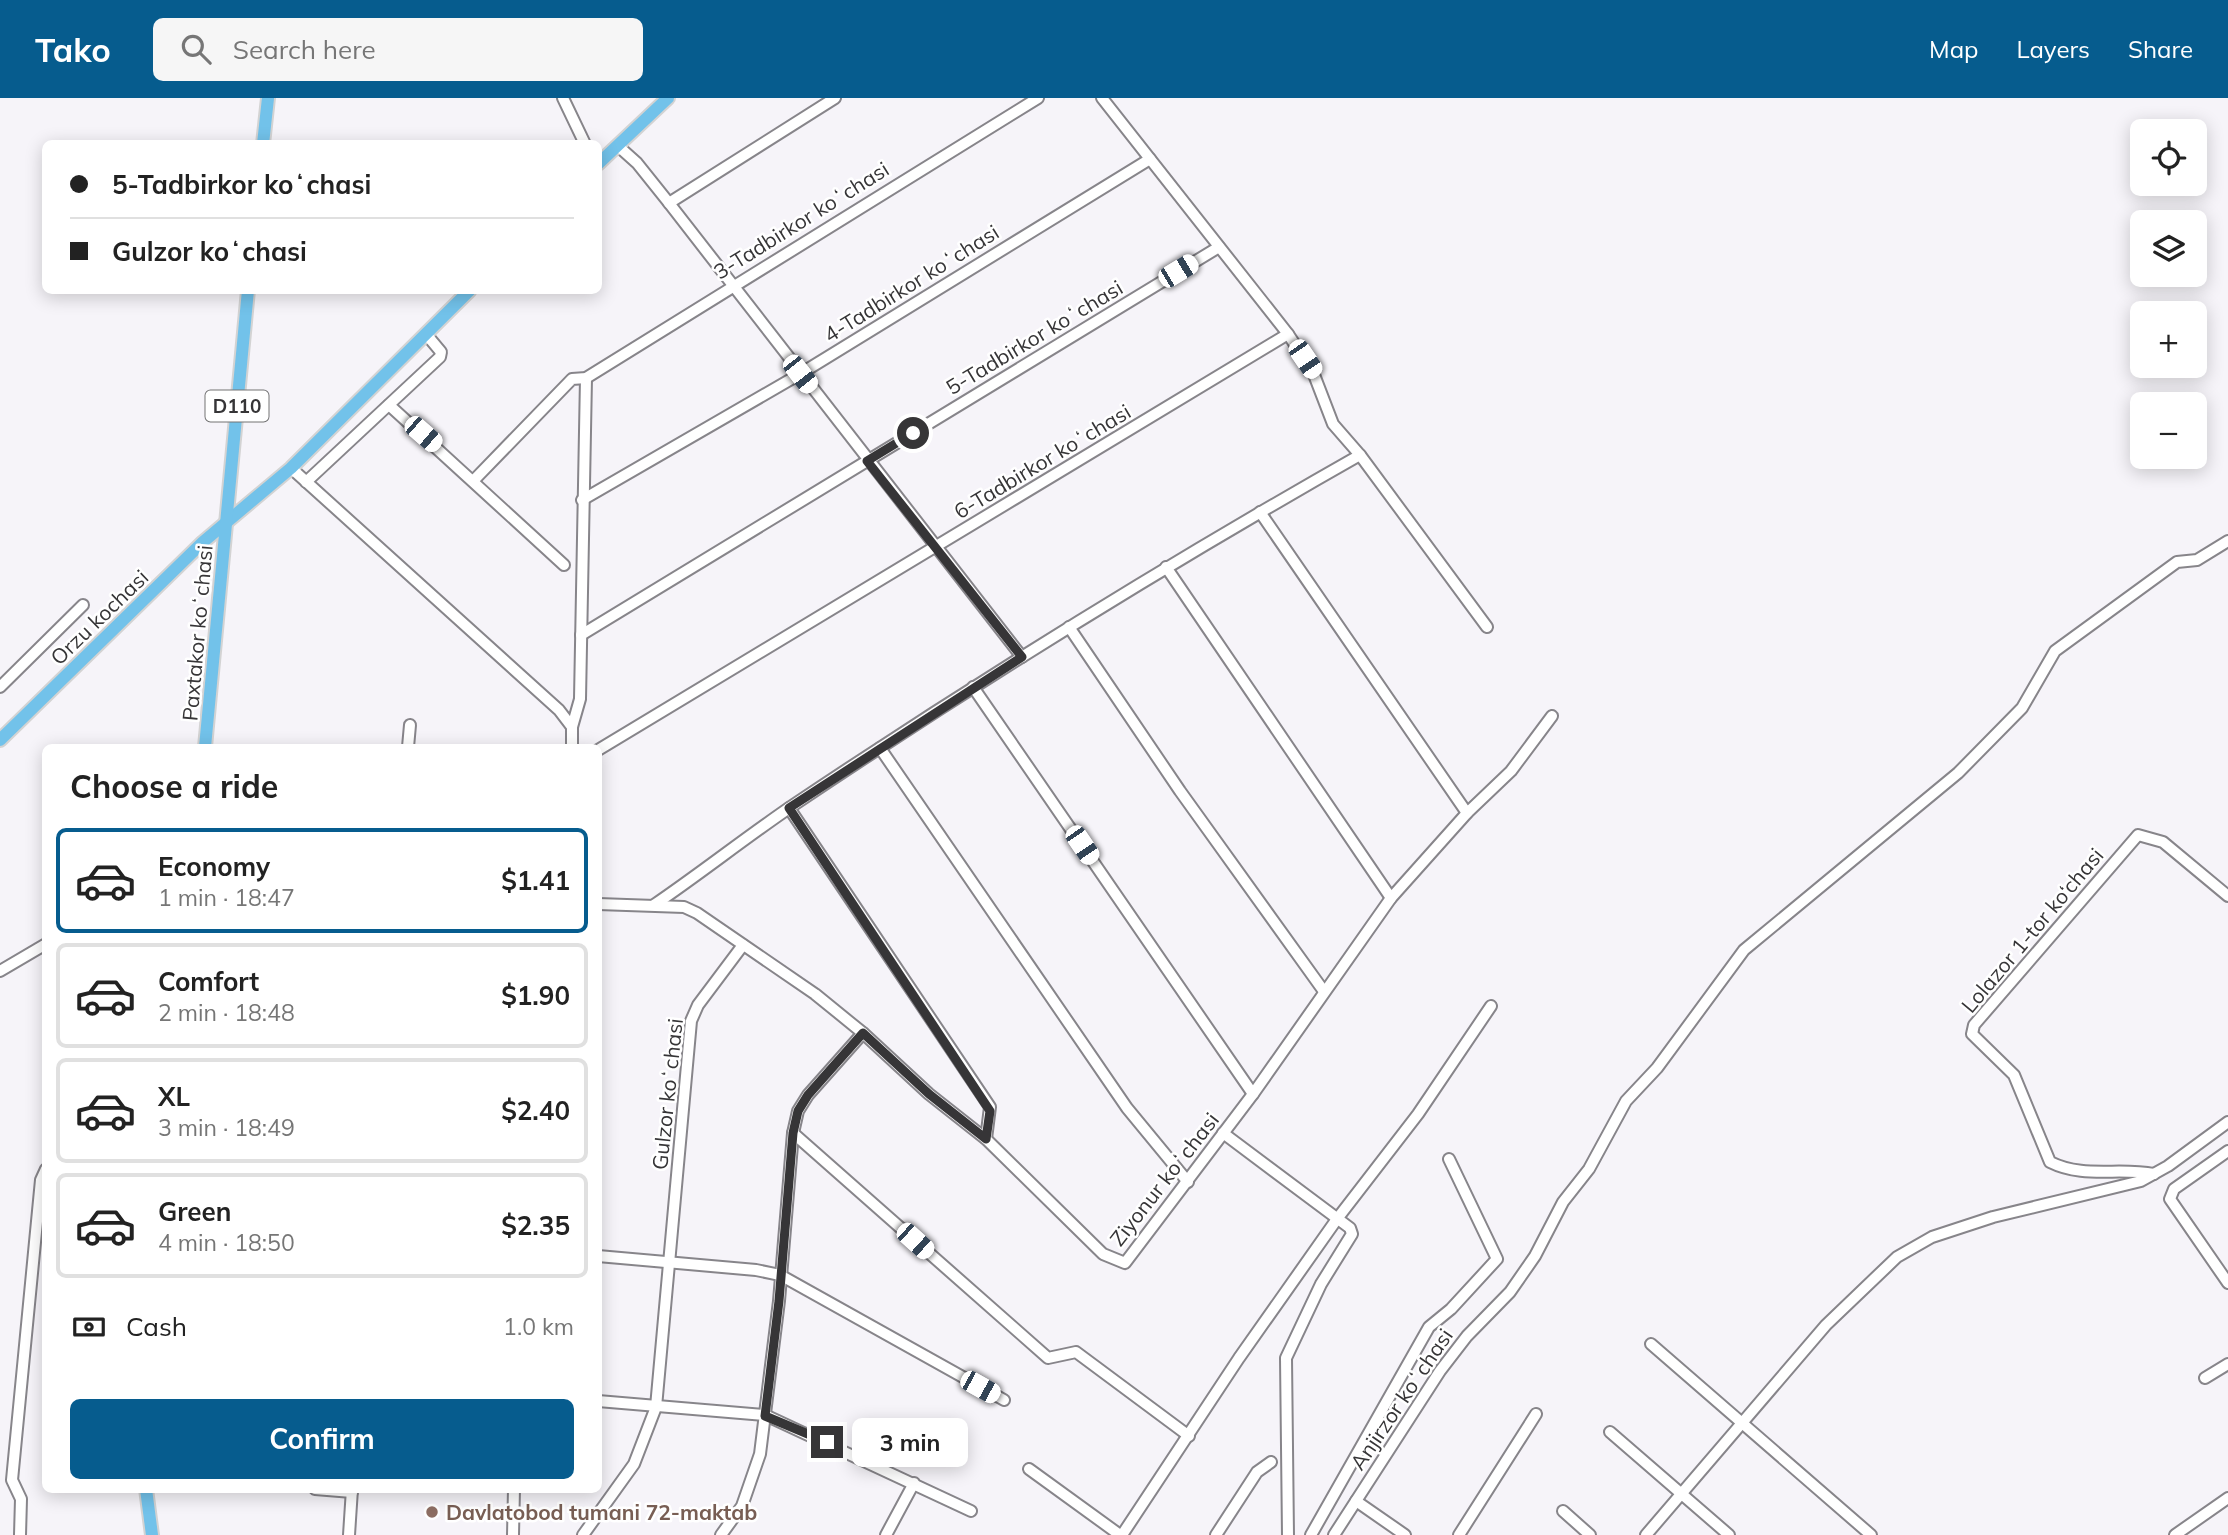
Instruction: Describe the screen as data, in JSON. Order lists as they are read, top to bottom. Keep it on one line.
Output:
{"streets":{"main road":["D110","Orzu kochasi","Paxtakor koʻchasi"],"street":["3-Tadbirkor koʻchasi","4-Tadbirkor koʻchasi","5-Tadbirkor koʻchasi","6-Tadbirkor koʻchasi","Lolazor 1-tor ko‘chasi","Gulzor koʻchasi","Ziyonur koʻchasi","Anjirzor koʻchasi"]},"crossings":[["D110","Orzu kochasi"],["D110","Paxtakor koʻchasi"],["Orzu kochasi","Paxtakor koʻchasi"],["Gulzor koʻchasi","Ziyonur koʻchasi"]],"places":["Davlatobod tumani 72-maktab"],"page":{"header":"Tako","search":"Search here","nav":["Map","Layers","Share"],"map_buttons":["+","−"],"banner":["5-Tadbirkor koʻchasi","Gulzor koʻchasi"],"heading":"Choose a ride","list":[{"name":"Economy","note":"1 min · 18:47","value":"$1.41"},{"name":"Comfort","note":"2 min · 18:48","value":"$1.90"},{"name":"XL","note":"3 min · 18:49","value":"$2.40"},{"name":"Green","note":"4 min · 18:50","value":"$2.35"}],"pay":["Cash","1.0 km"],"buttons":"Confirm","bubble":"3 min"}}
